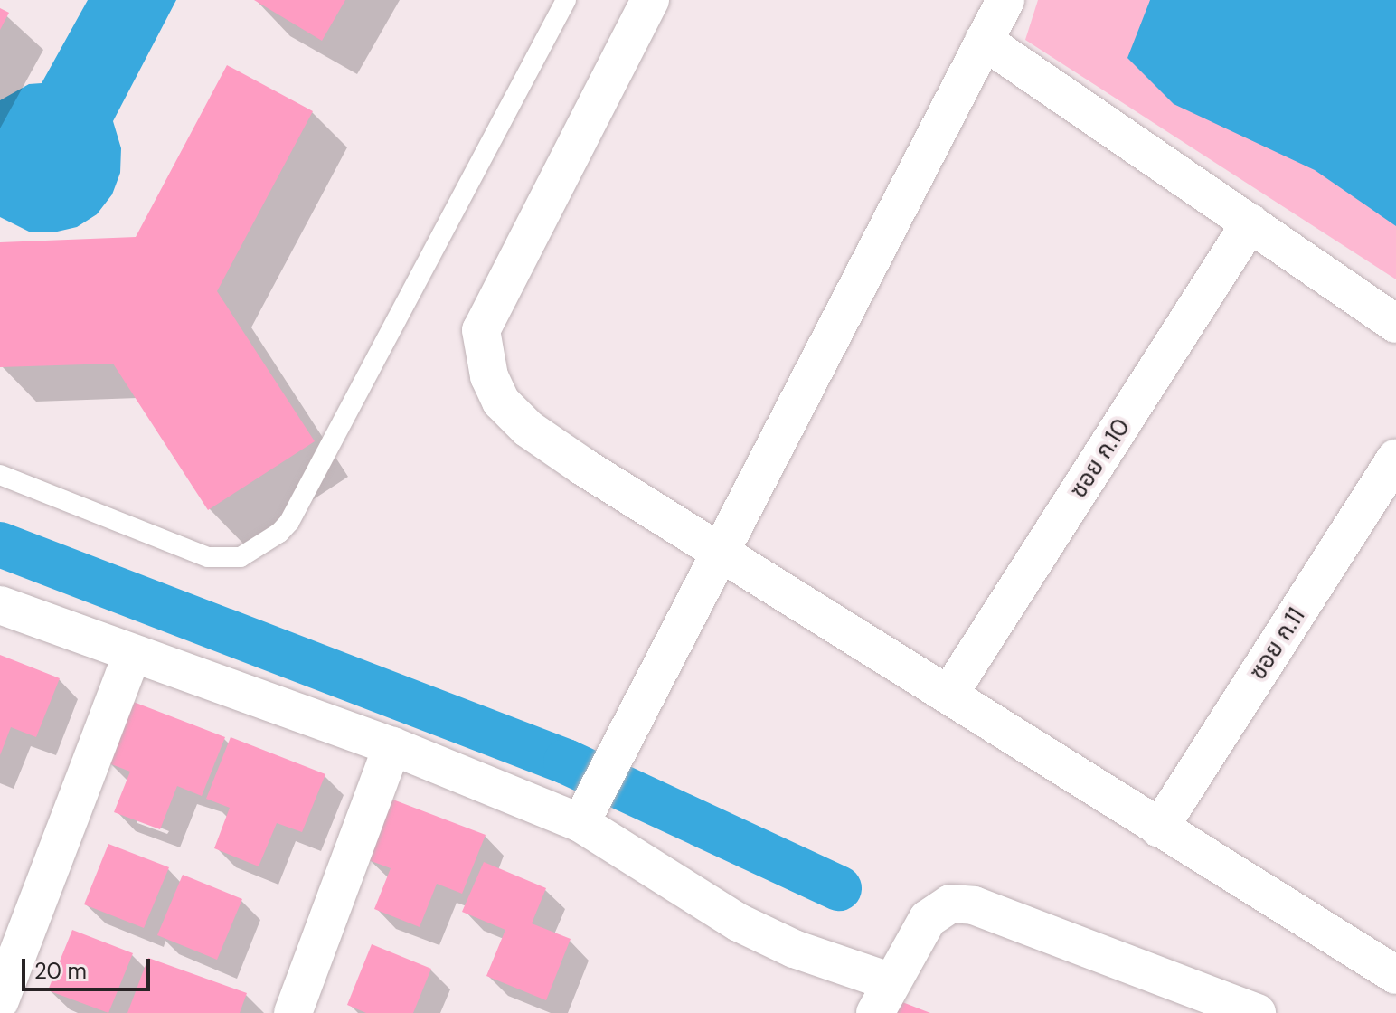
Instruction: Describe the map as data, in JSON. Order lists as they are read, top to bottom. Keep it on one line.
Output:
{"streets":{"street":["ซอย ก.10","ซอย ก.11"]},"scale_bar":"20 m"}
